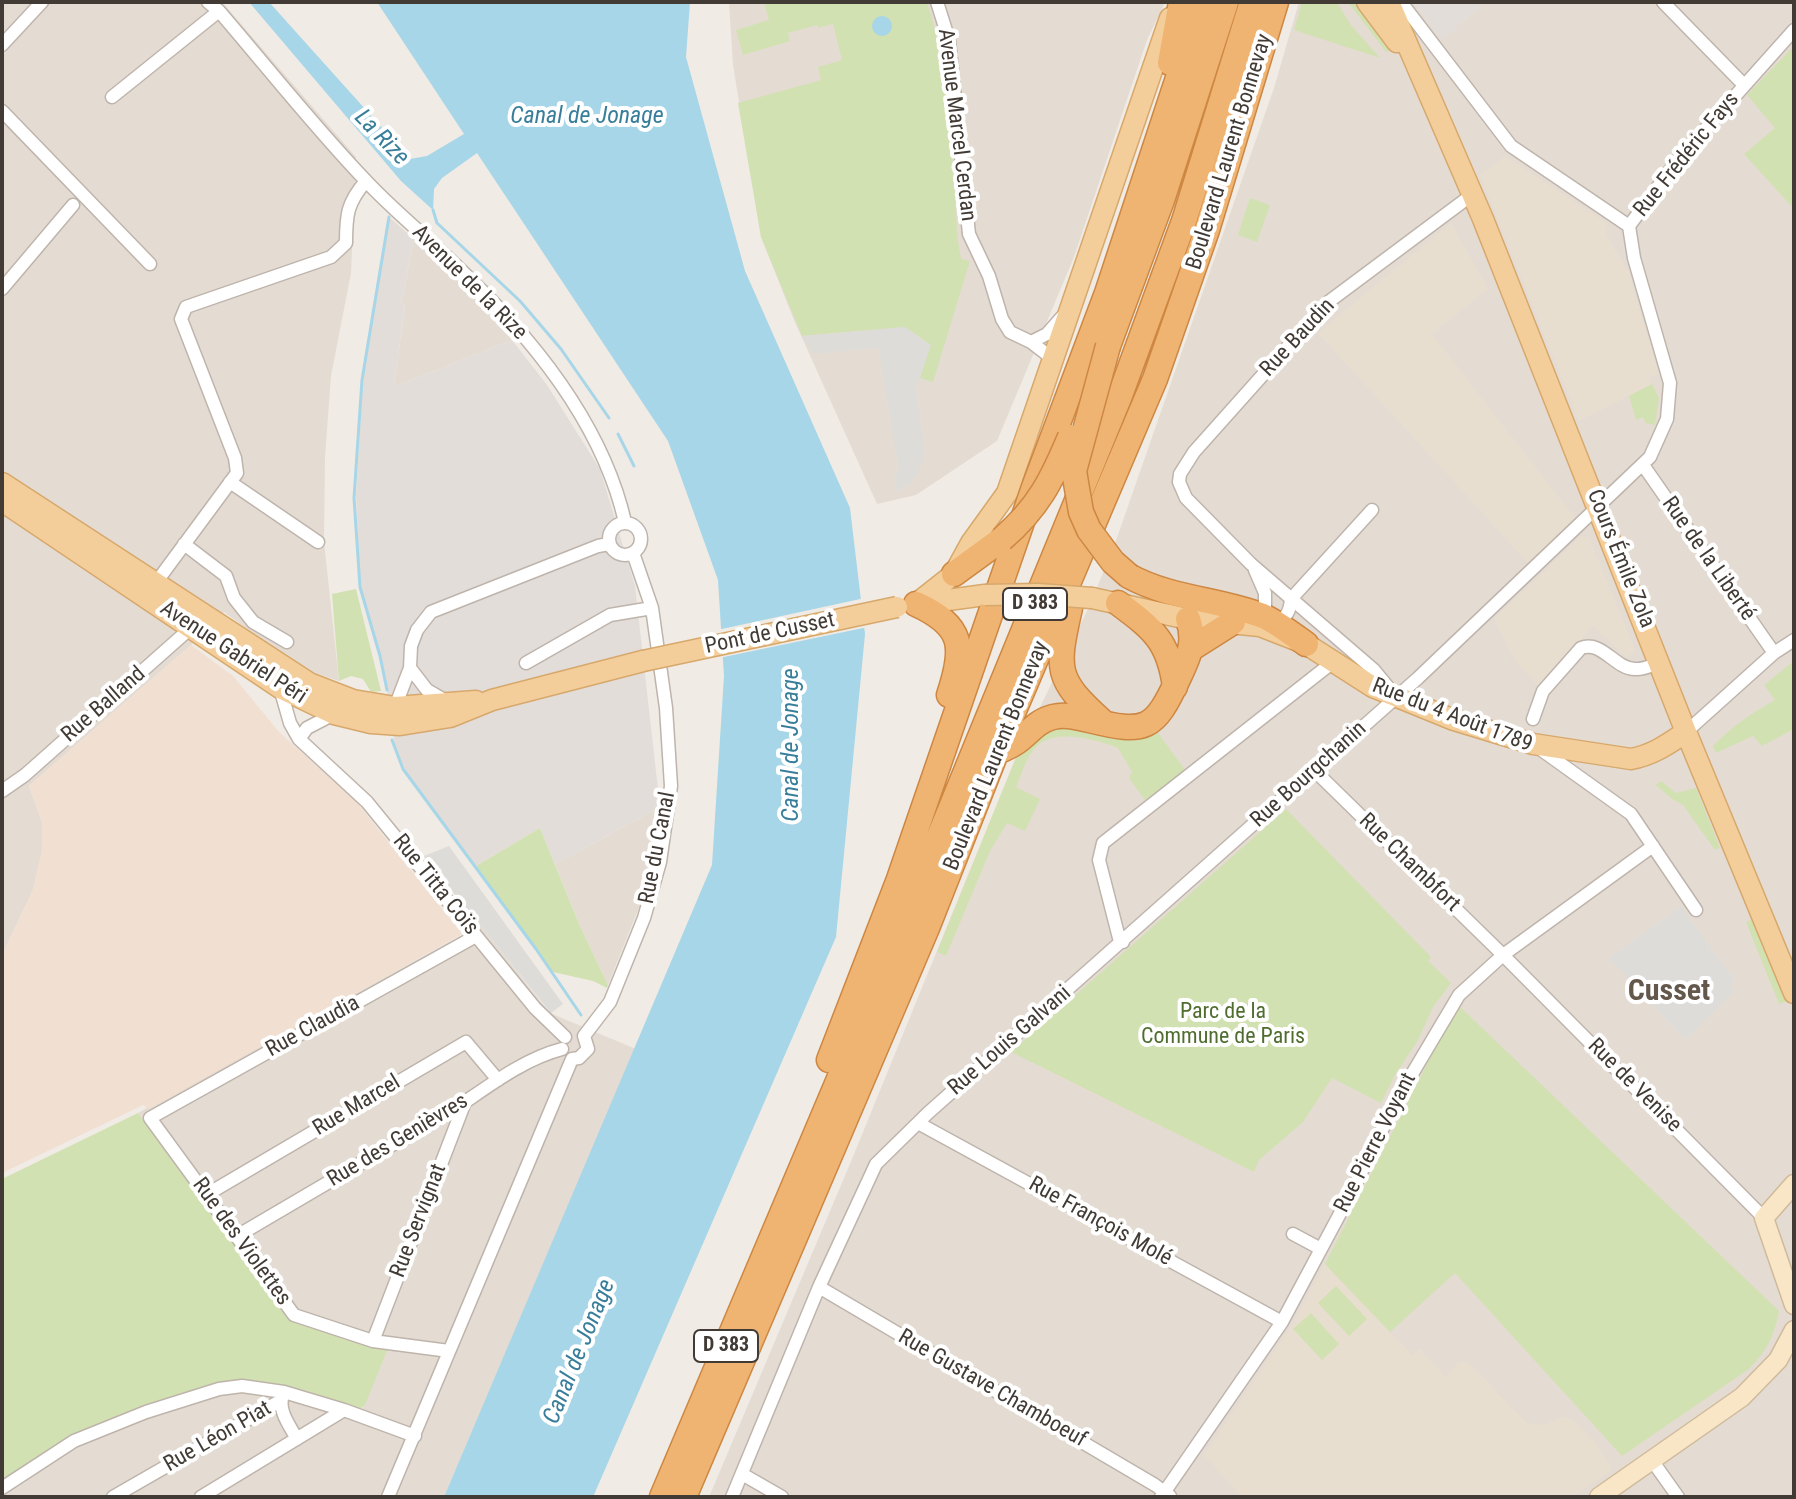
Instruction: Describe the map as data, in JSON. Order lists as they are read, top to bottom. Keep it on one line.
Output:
{"streets":{"highway":["Boulevard Laurent Bonnevay","D 383"],"main road":["Cours Émile Zola","Pont de Cusset","Avenue Gabriel Péri","Rue du 4 Août 1789"],"street":["Avenue Marcel Cerdan","Rue Frédéric Fays","Avenue de la Rize","Rue Baudin","Rue de la Liberté","Rue Balland","Rue Bourgchanin","Rue du Canal","Rue Chambfort","Rue Titta Coïs","Rue Claudia","Rue Louis Galvani","Rue de Venise","Rue Marcel","Rue des Genièvres","Rue Pierre Voyant","Rue Servignat","Rue François Molé","Rue des Violettes","Rue Gustave Chamboeuf","Rue Léon Piat"]},"crossings":[["Rue Frédéric Fays","Cours Émile Zola"],["Rue Frédéric Fays","Rue de la Liberté"],["Rue Frédéric Fays","Rue Bourgchanin"],["Avenue de la Rize","Rue du Canal"],["Rue Baudin","Cours Émile Zola"],["Cours Émile Zola","Rue Bourgchanin"],["Pont de Cusset","Rue du 4 Août 1789"],["Avenue Gabriel Péri","Rue Balland"],["Avenue Gabriel Péri","Rue Titta Coïs"],["Rue du 4 Août 1789","Rue Bourgchanin"],["Rue du 4 Août 1789","Rue Pierre Voyant"],["Rue Bourgchanin","Rue Chambfort"],["Rue Bourgchanin","Rue Louis Galvani"],["Rue du Canal","Rue Titta Coïs"],["Rue du Canal","Rue des Genièvres"],["Rue Chambfort","Rue de Venise"],["Rue Chambfort","Rue Pierre Voyant"],["Rue Titta Coïs","Rue Claudia"],["Rue Titta Coïs","Rue des Genièvres"],["Rue Claudia","Rue des Violettes"],["Rue Louis Galvani","Rue François Molé"],["Rue Louis Galvani","Rue Gustave Chamboeuf"],["Rue de Venise","Rue Pierre Voyant"],["Rue Marcel","Rue des Genièvres"],["Rue Marcel","Rue des Violettes"],["Rue des Genièvres","Rue Servignat"],["Rue des Genièvres","Rue des Violettes"],["Rue Pierre Voyant","Rue François Molé"],["Rue Pierre Voyant","Rue Gustave Chamboeuf"],["Rue Servignat","Rue des Violettes"]],"districts":["Cusset"],"water":["Canal de Jonage","La Rize"],"parks":["Parc de la Commune de Paris"]}
